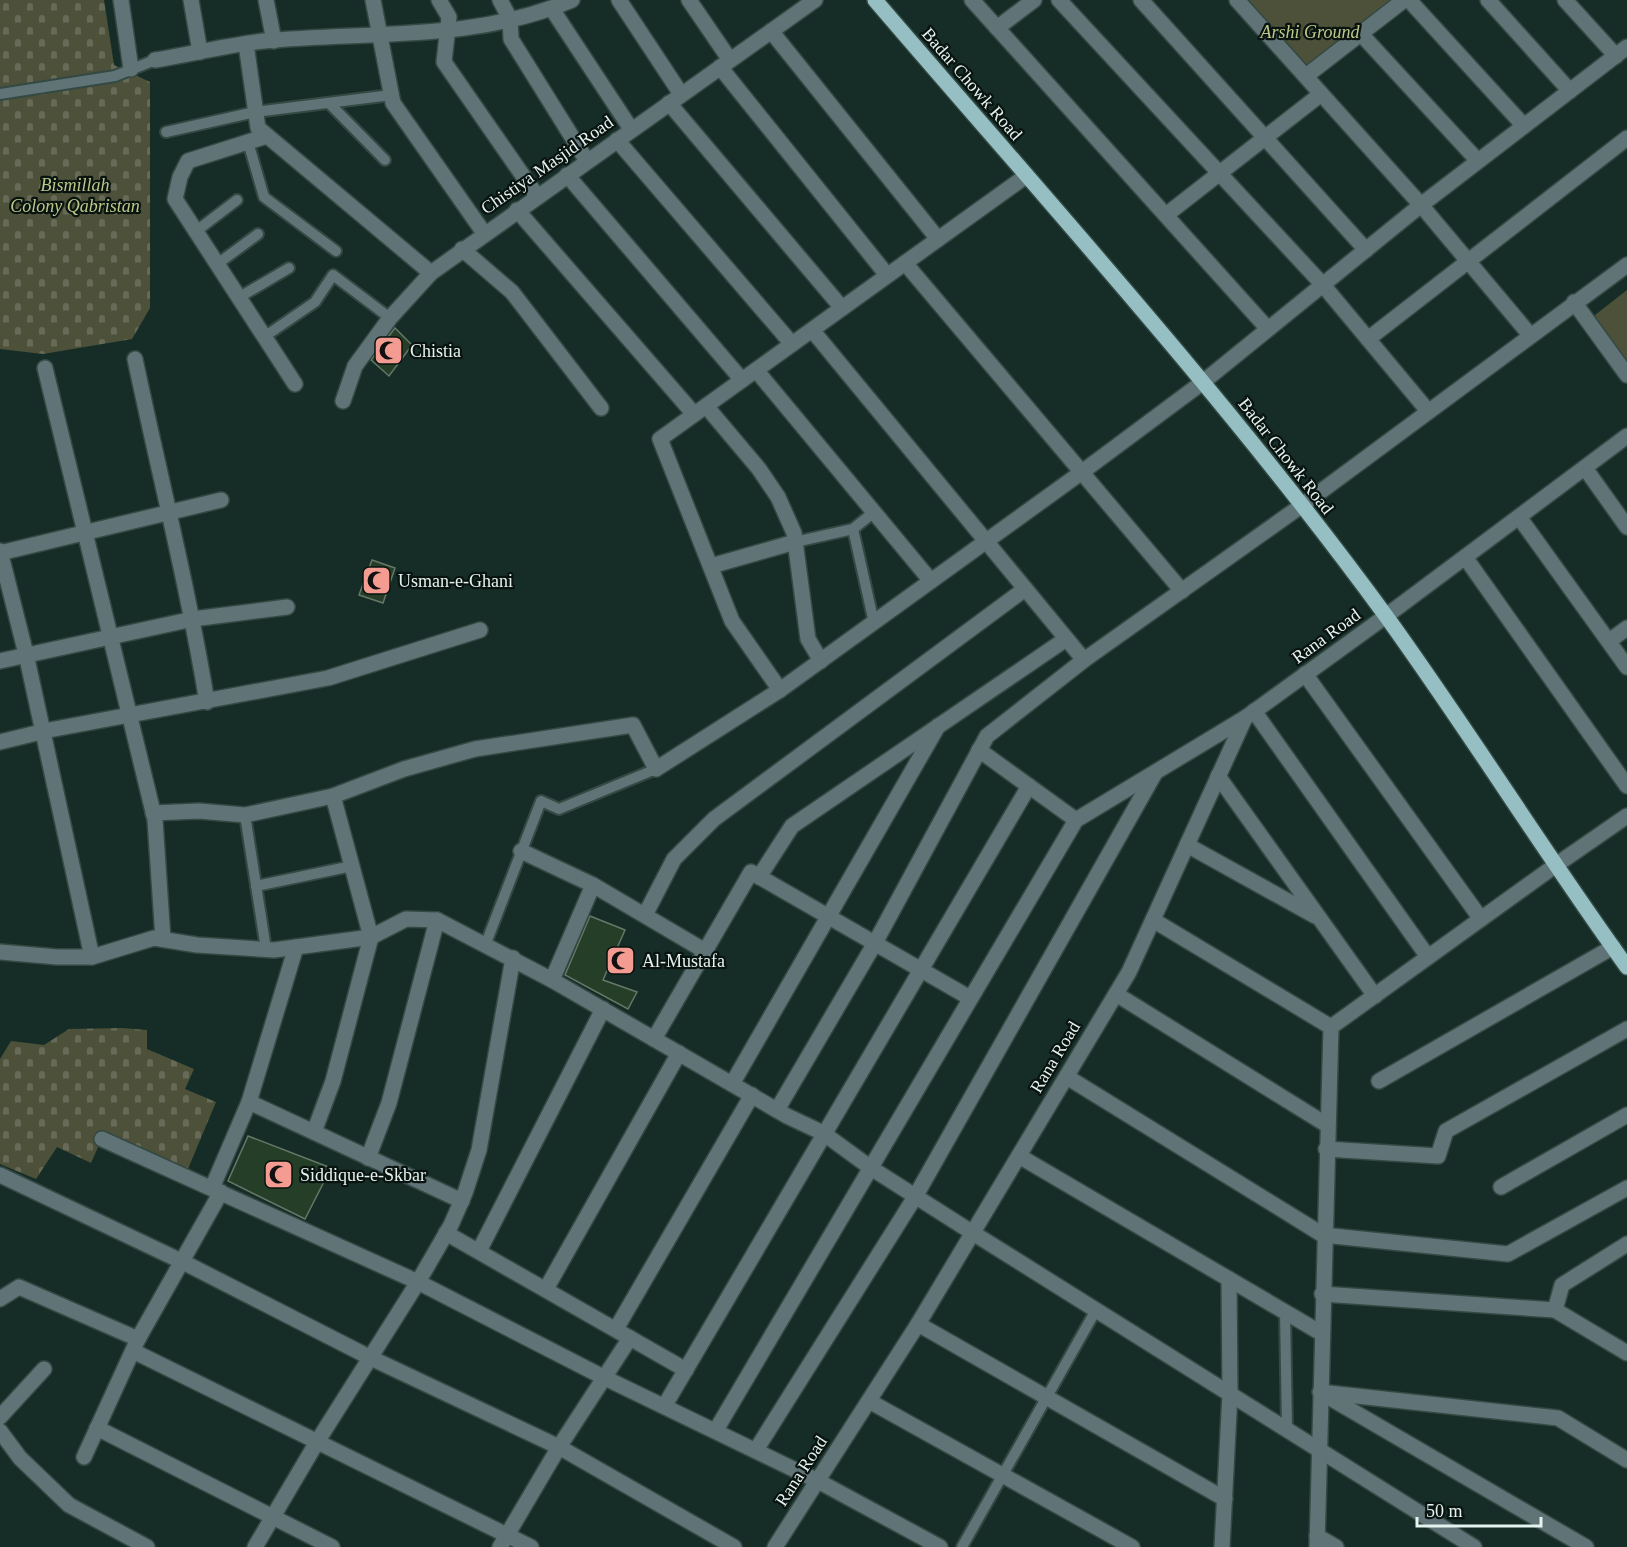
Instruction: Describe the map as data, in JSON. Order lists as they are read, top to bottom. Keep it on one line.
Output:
{"streets":{"main road":["Badar Chowk Road"],"street":["Chistiya Masjid Road","Rana Road"]},"crossings":[["Badar Chowk Road","Rana Road"]],"parks":["Arshi Ground","Bismillah Colony Qabristan"],"places":{"mosque":["Chistia","Usman-e-Ghani","Al-Mustafa","Siddique-e-Skbar"]},"scale_bar":"50 m"}
